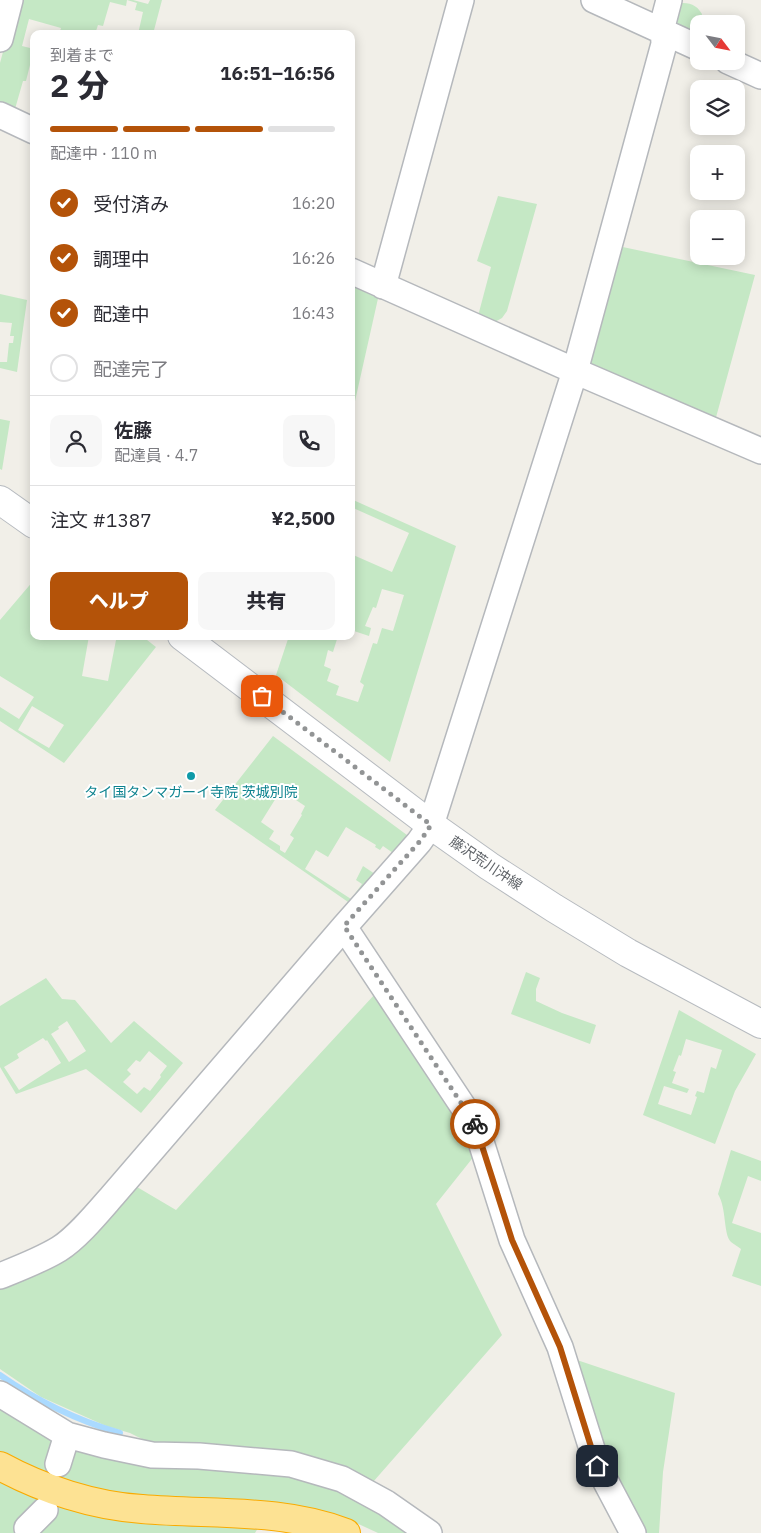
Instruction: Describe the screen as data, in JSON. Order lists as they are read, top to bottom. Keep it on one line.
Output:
{"streets":{"main road":["藤沢荒川沖線"]},"places":["タイ国タンマガーイ寺院 茨城別院"],"north":"bottom right","page":{"map_buttons":["+","−"],"heading":["2 分","到着まで","16:51–16:56"],"panel":["佐藤","配達員 · 4.7","注文 #1387","¥2,500"],"bar":"配達中 · 110 m","list":[["受付済み","16:20"],["調理中","16:26"],["配達中","16:43"],"配達完了"],"buttons":["ヘルプ","共有"]}}
